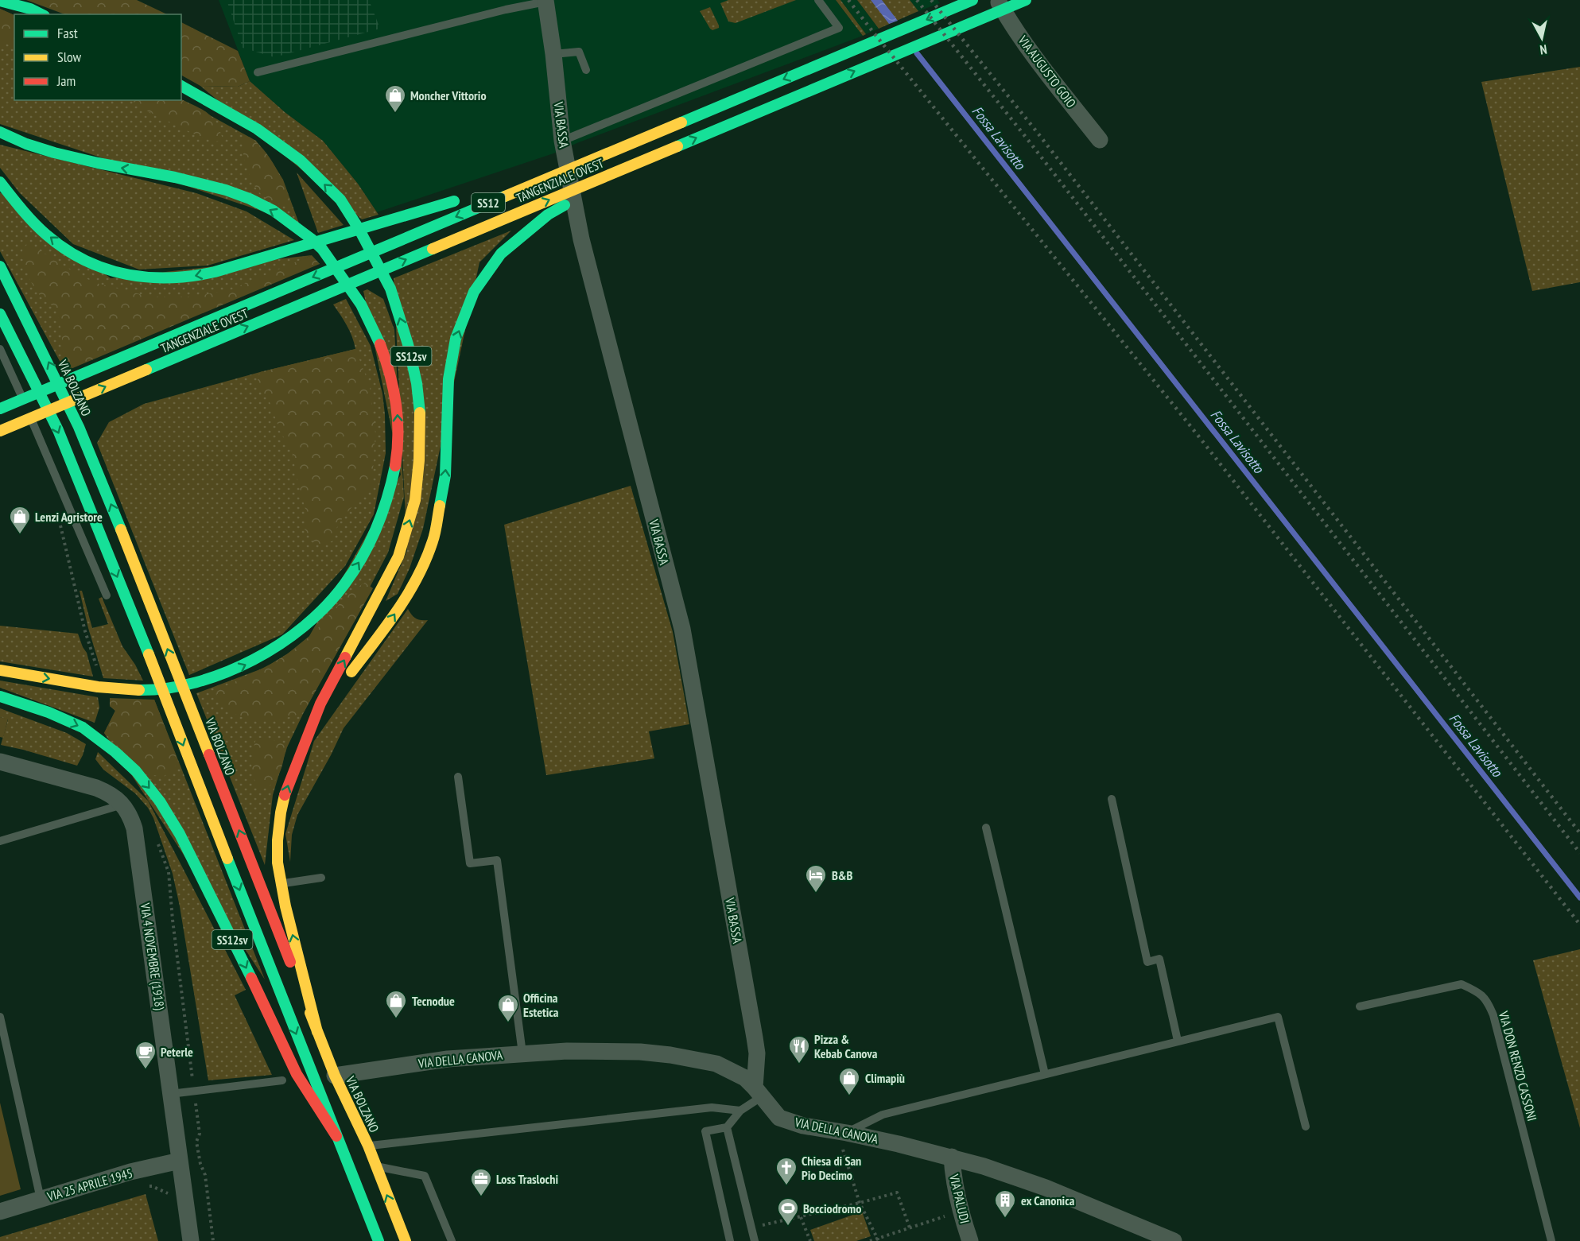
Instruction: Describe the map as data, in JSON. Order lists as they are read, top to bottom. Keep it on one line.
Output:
{"streets":{"main road":["TANGENZIALE OVEST","SS12","SS12sv","VIA BOLZANO"],"street":["VIA AUGUSTO GOIO","VIA BASSA","VIA 4 NOVEMBRE (1918)","VIA DELLA CANOVA","VIA 25 APRILE 1945","VIA PALUDI"],"lane":["VIA DON RENZO CASSONI"]},"crossings":[["VIA BASSA","VIA DELLA CANOVA"],["TANGENZIALE OVEST","SS12sv"],["SS12sv","VIA BOLZANO"],["VIA BOLZANO","VIA DELLA CANOVA"],["VIA 4 NOVEMBRE (1918)","VIA 25 APRILE 1945"],["VIA DELLA CANOVA","VIA PALUDI"]],"water":["Fossa Lavisotto"],"places":{"shop":["Moncher Vittorio","Lenzi Agristore","Tecnodue","Officina Estetica","Climapiù"],"hotel":["B&B"],"restaurant":["Pizza & Kebab Canova"],"cafe":["Peterle"],"church":["Chiesa di San Pio Decimo"],"office":["Loss Traslochi"],"building":["ex Canonica"],"sports":["Bocciodromo"]},"legend":["Fast","Slow","Jam"],"north":"bottom"}
